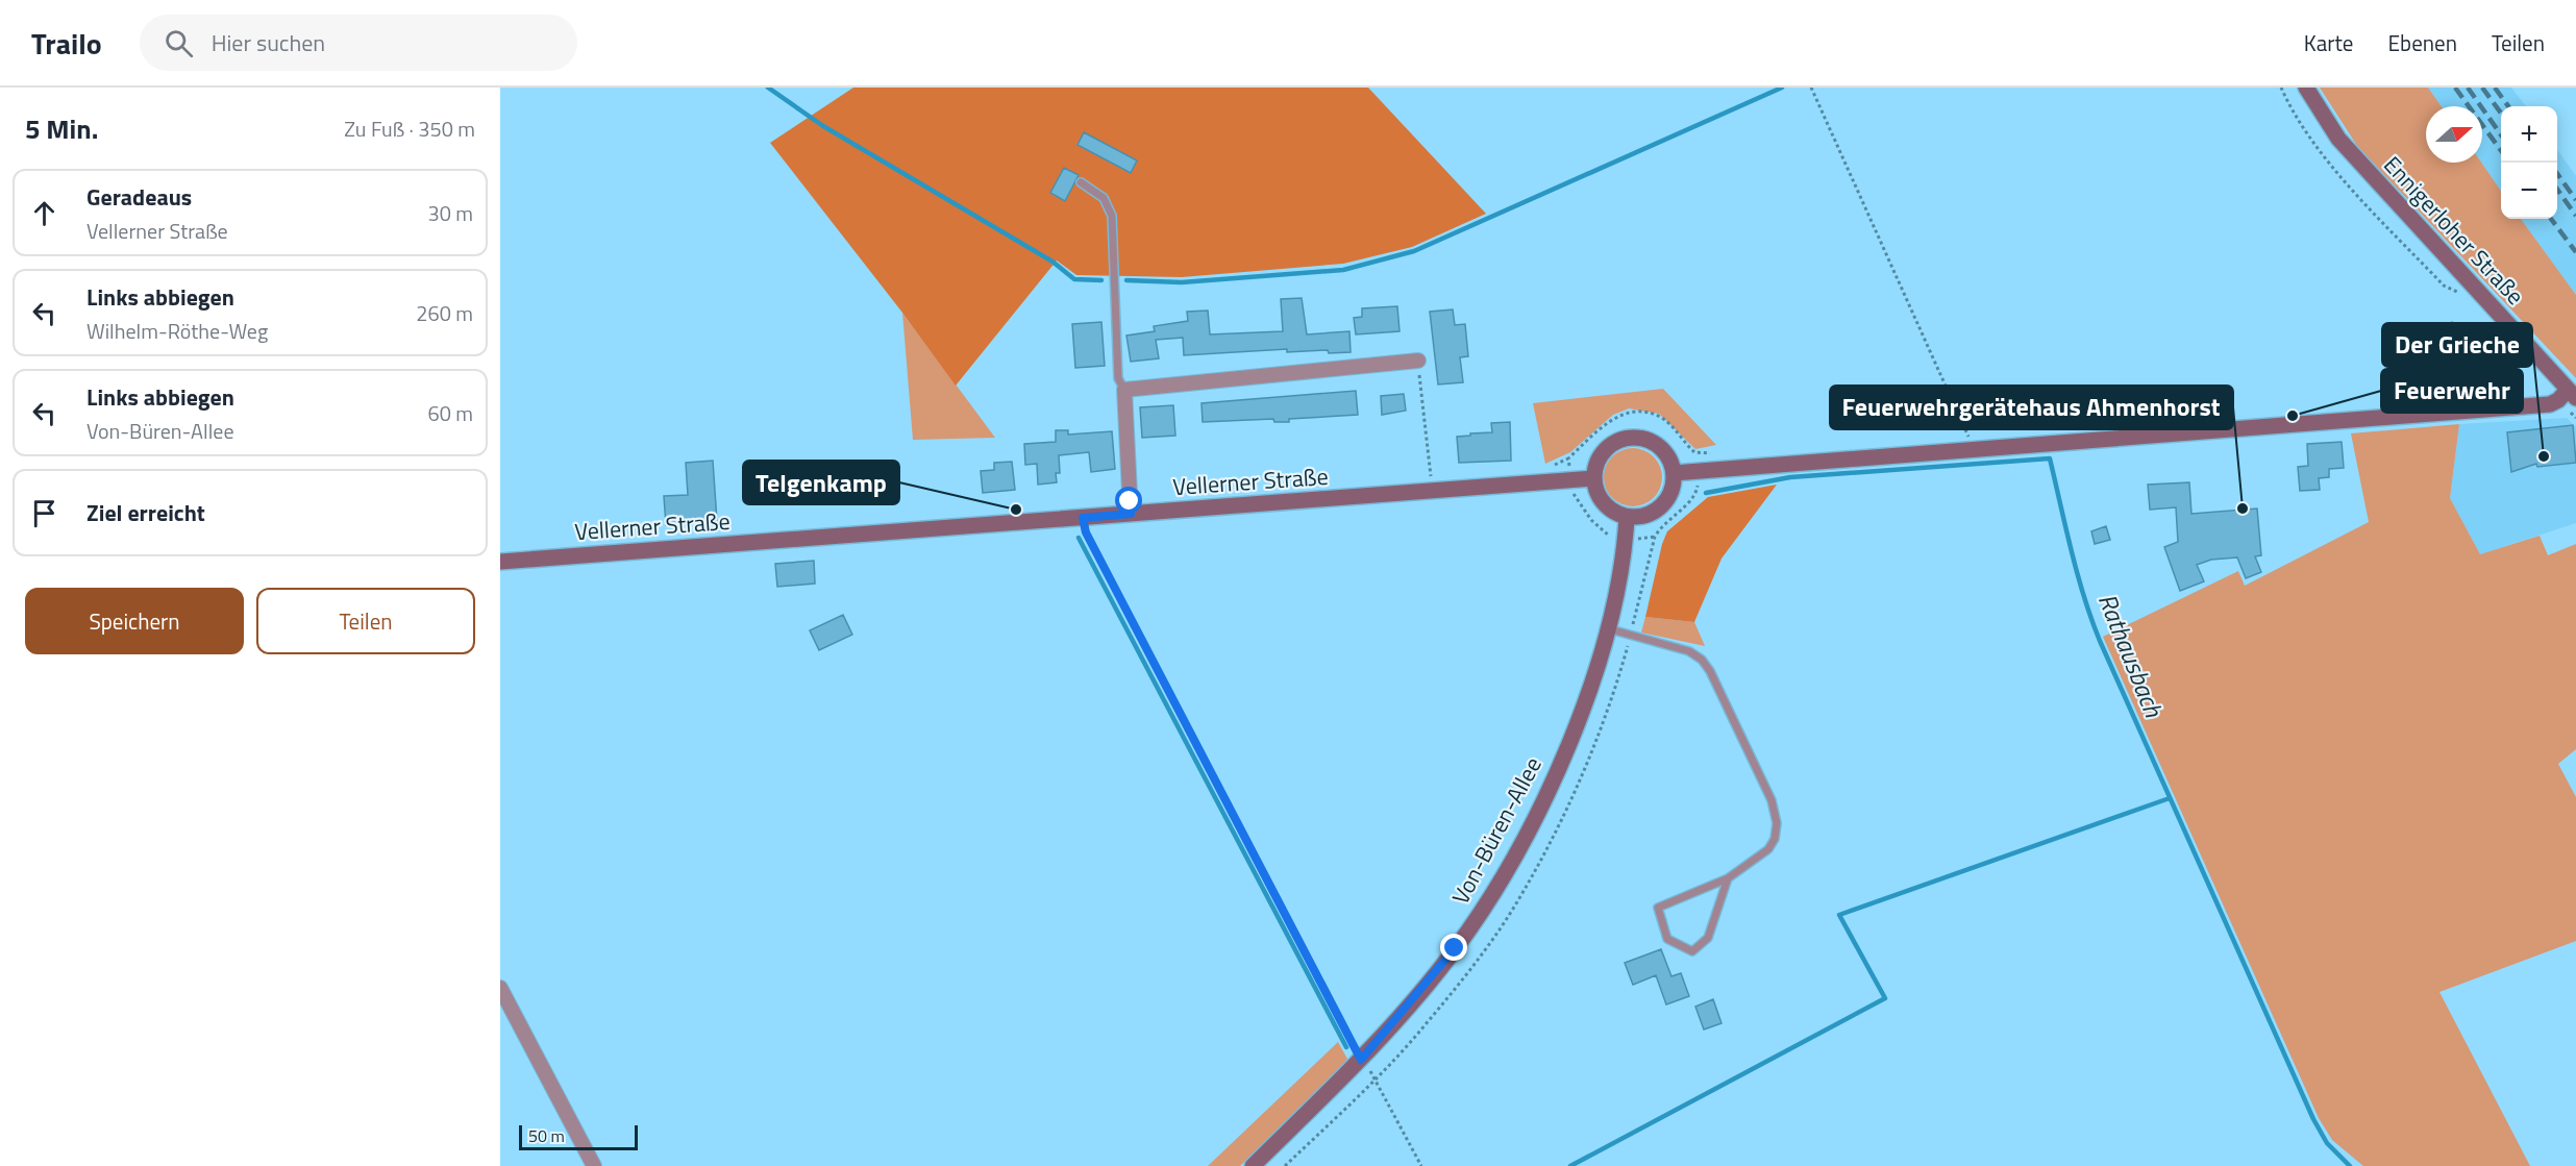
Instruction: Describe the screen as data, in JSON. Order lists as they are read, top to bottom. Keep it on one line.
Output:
{"streets":{"main road":["Ennigerloher Straße","Vellerner Straße","Von-Büren-Allee"]},"crossings":[["Vellerner Straße","Von-Büren-Allee"]],"water":["Rathausbach"],"places":["Feuerwehr","Der Grieche","Feuerwehrgerätehaus Ahmenhorst","Telgenkamp"],"scale_bar":"50 m","north":"right","page":{"header":"Trailo","search":"Hier suchen","nav":["Karte","Ebenen","Teilen"],"heading":["5 Min.","Zu Fuß · 350 m"],"map_buttons":["+","−"],"list":[["Geradeaus","Vellerner Straße","30 m"],["Links abbiegen","Wilhelm-Röthe-Weg","260 m"],["Links abbiegen","Von-Büren-Allee","60 m"],"Ziel erreicht"],"buttons":["Speichern","Teilen"],"scale":"50 m"}}
